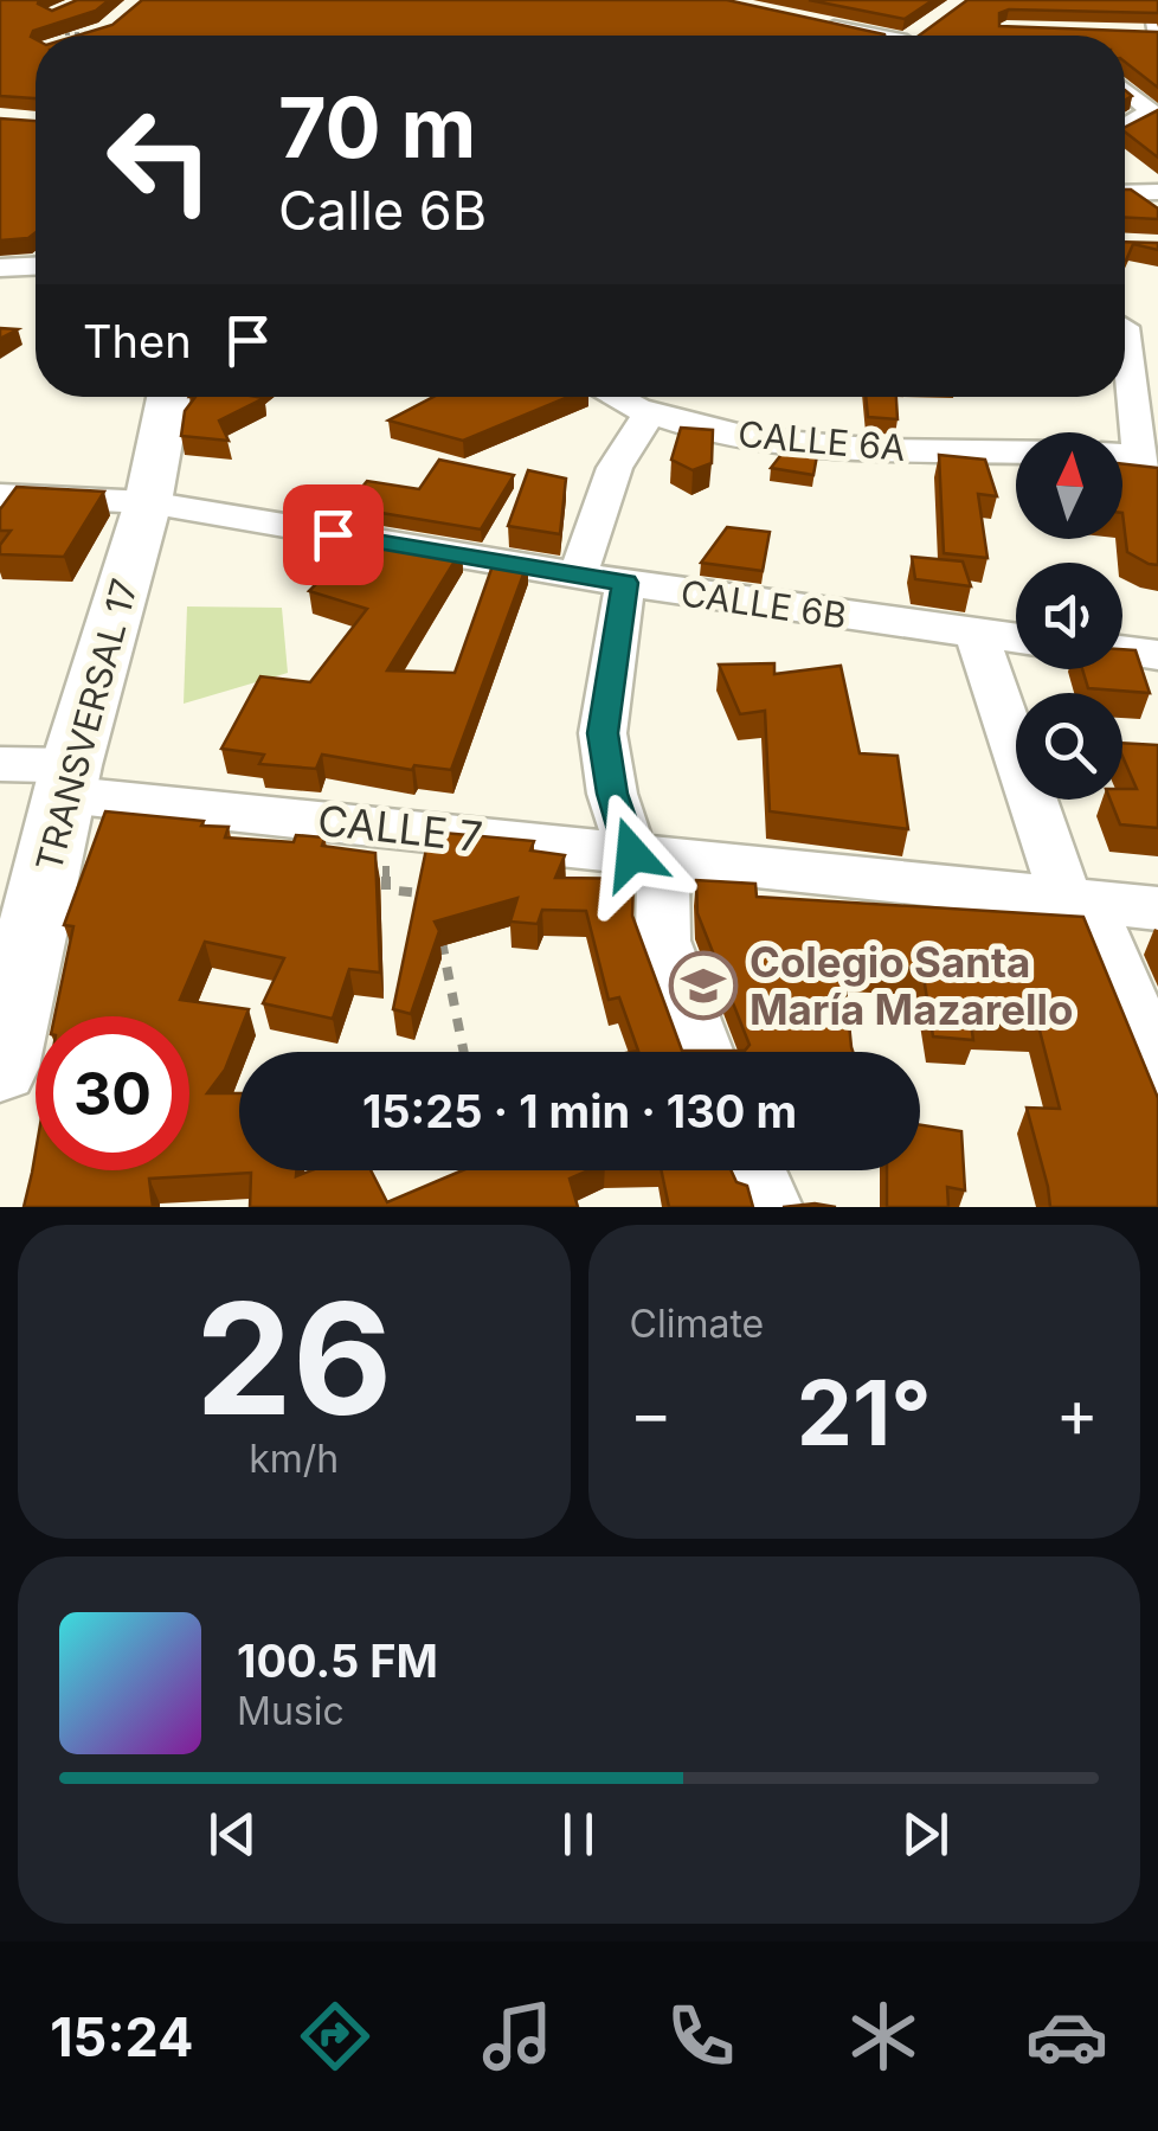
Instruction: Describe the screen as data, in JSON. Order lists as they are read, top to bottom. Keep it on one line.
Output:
{"streets":{"main road":["TRANSVERSAL 17"],"street":["CALLE 6A","CALLE 6B","CALLE 7"]},"crossings":[["CALLE 6B","TRANSVERSAL 17"],["TRANSVERSAL 17","CALLE 7"]],"places":{"school or university":["Colegio Santa María Mazarello"]},"north":"top","page":{"turn":["70 m","Calle 6B"],"then":"Then","limit":"30","trip":"15:25 · 1 min · 130 m","tile":[["26","km/h"],"Climate"],"heat":["−","21°","+"],"song":["100.5 FM","Music"],"tabs":"15:24"}}
